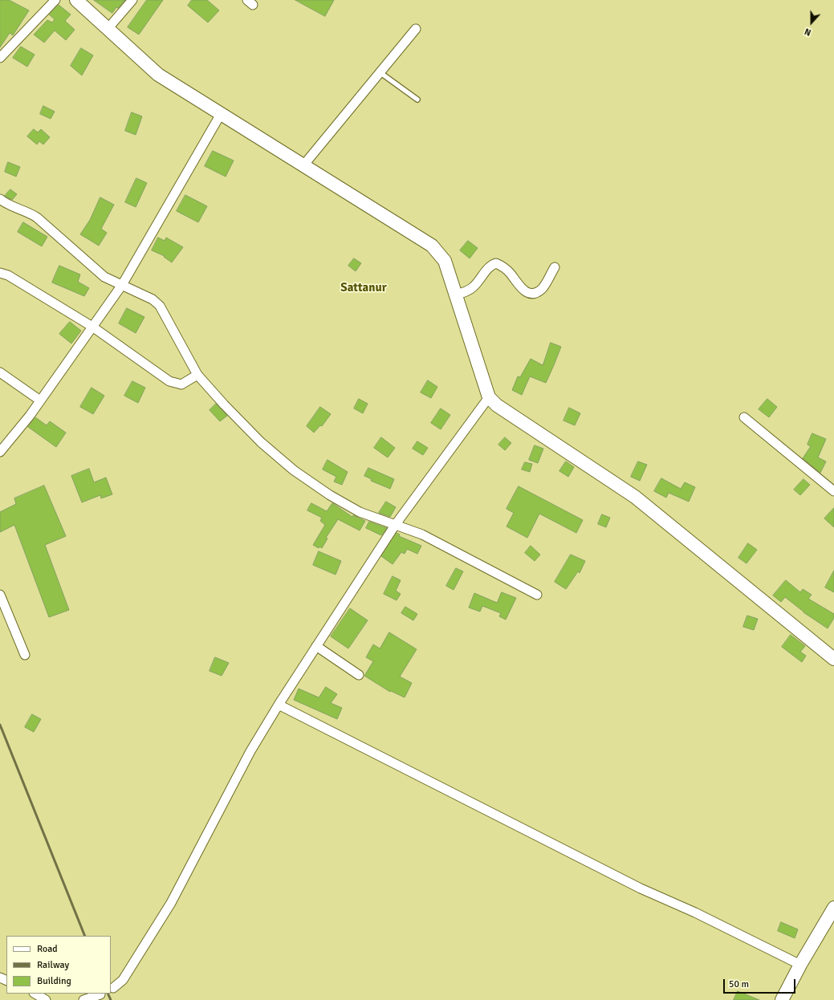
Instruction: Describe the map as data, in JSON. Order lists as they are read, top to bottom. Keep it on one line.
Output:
{"districts":["Sattanur"],"legend":["Road","Railway","Building"],"scale_bar":"50 m","north":"bottom"}
